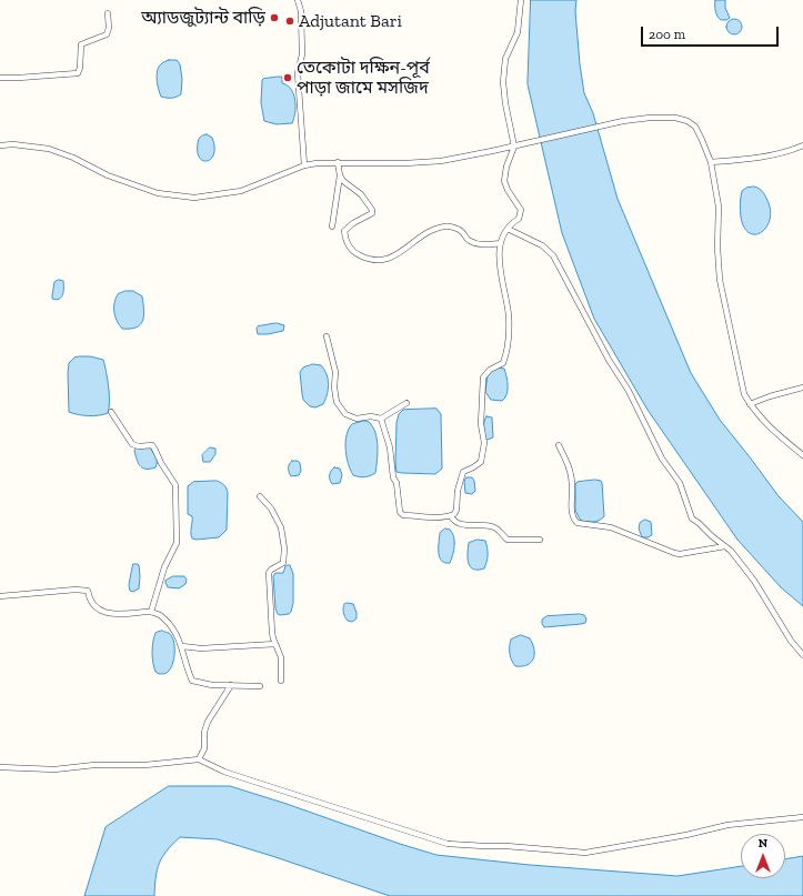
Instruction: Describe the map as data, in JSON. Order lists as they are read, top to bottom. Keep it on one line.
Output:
{"places":["অ্যাডজুট্যান্ট বাড়ি","Adjutant Bari","তেকোটা দক্ষিন-পূর্ব পাড়া জামে মসজিদ"],"scale_bar":"200 m","north":"top"}
